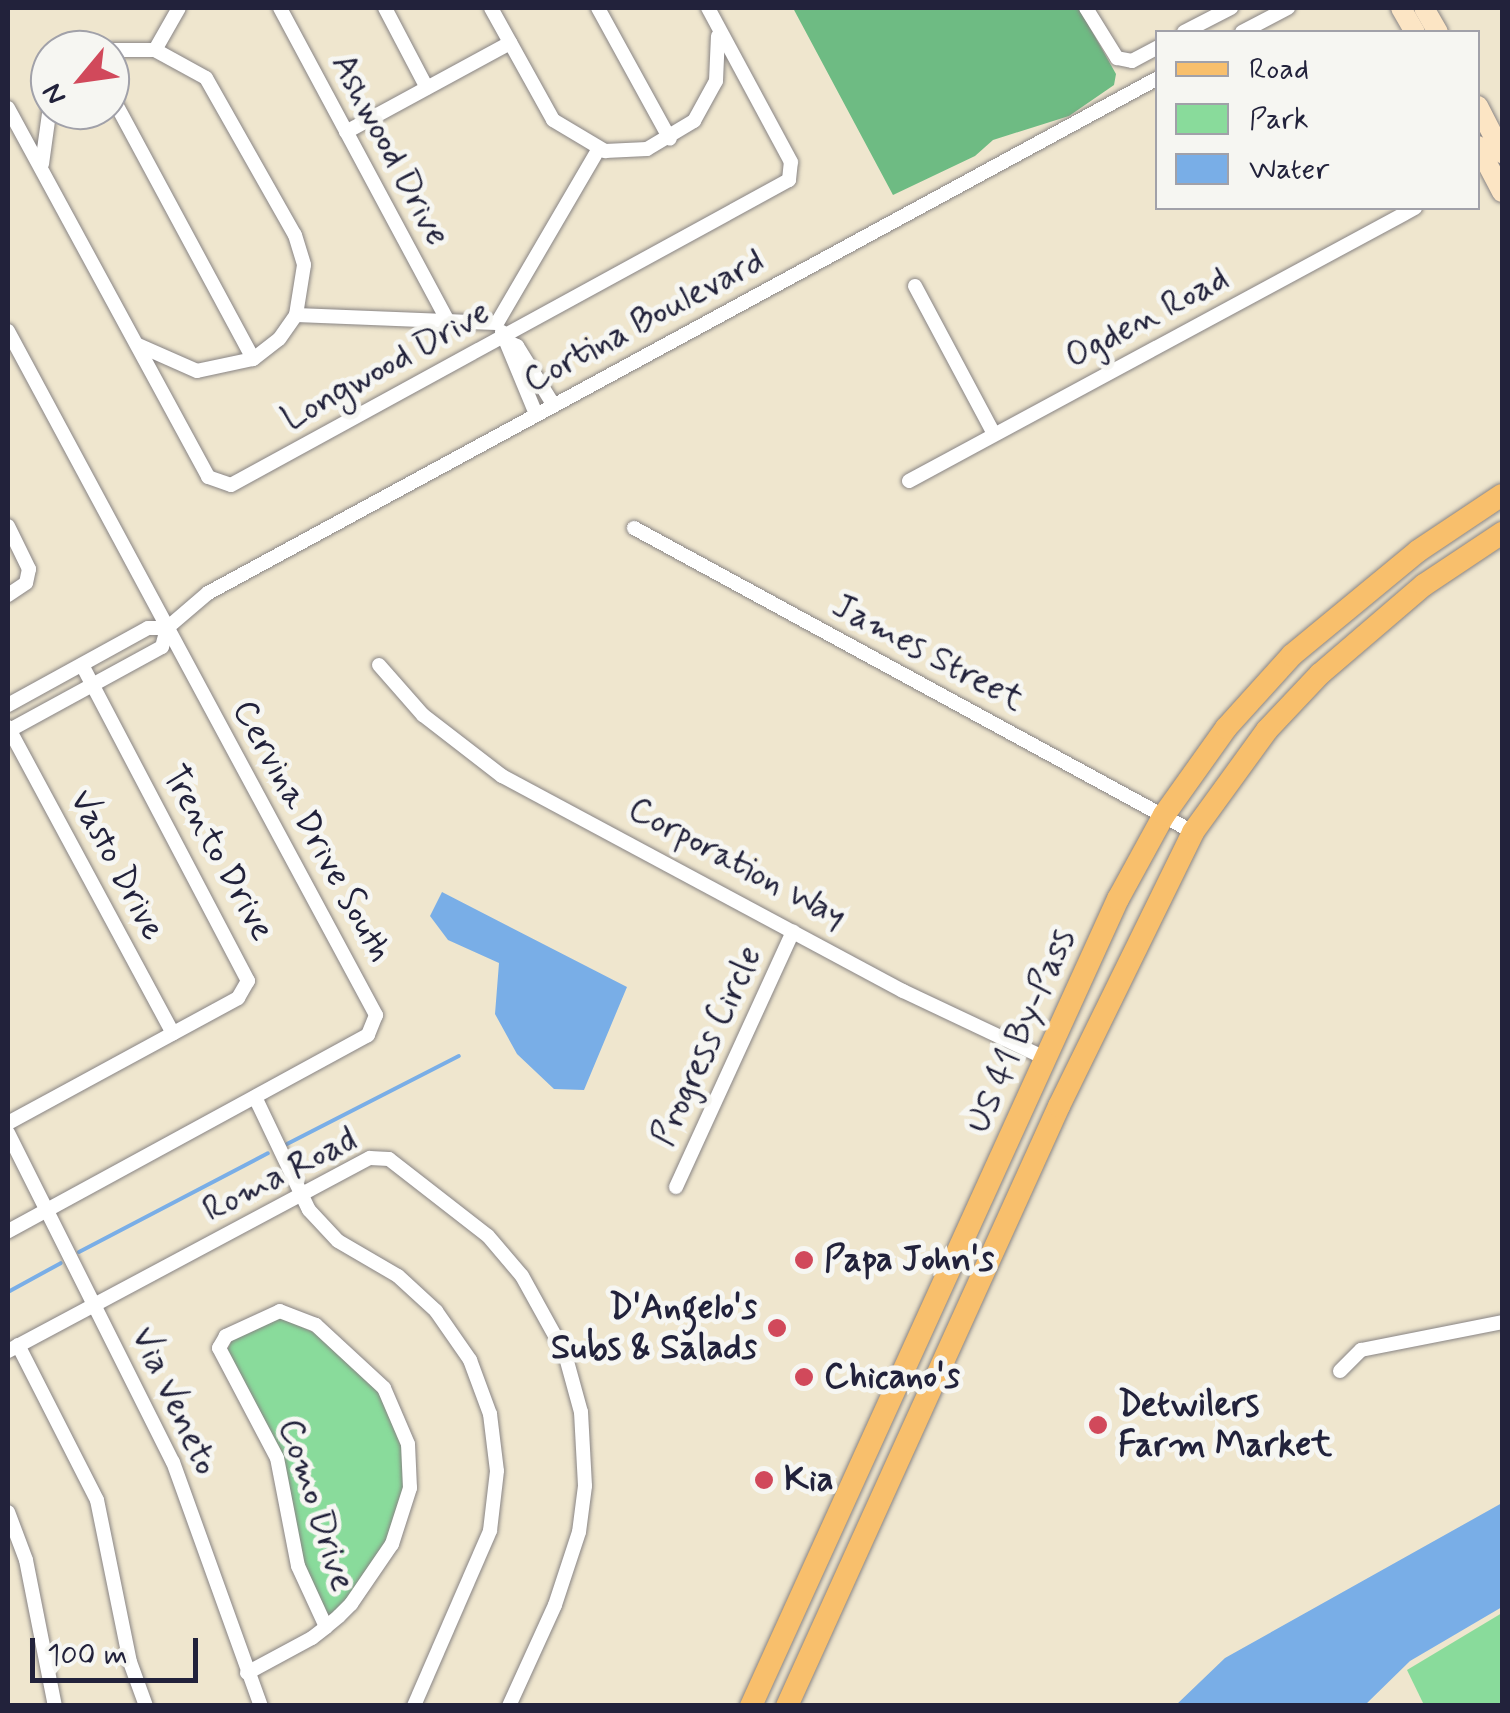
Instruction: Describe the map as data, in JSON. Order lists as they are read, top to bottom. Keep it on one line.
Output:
{"streets":{"main road":["US 41 By-Pass"],"street":["Ashwood Drive","Ogden Road","Cortina Boulevard","Longwood Drive","James Street","Cervina Drive South","Trento Drive","Corporation Way","Vasto Drive","Progress Circle","Roma Road","Via Veneto","Como Drive"]},"crossings":[["Cortina Boulevard","Cervina Drive South"],["Cortina Boulevard","Trento Drive"],["Cortina Boulevard","Vasto Drive"],["James Street","US 41 By-Pass"],["Cervina Drive South","Via Veneto"],["Trento Drive","Vasto Drive"],["Corporation Way","US 41 By-Pass"],["Corporation Way","Progress Circle"],["Roma Road","Via Veneto"],["Via Veneto","Como Drive"]],"places":["Papa John's","D'Angelo's Subs & Salads","Chicano's","Detwilers Farm Market","Kia"],"legend":["Road","Park","Water"],"scale_bar":"100 m","north":"bottom left"}
